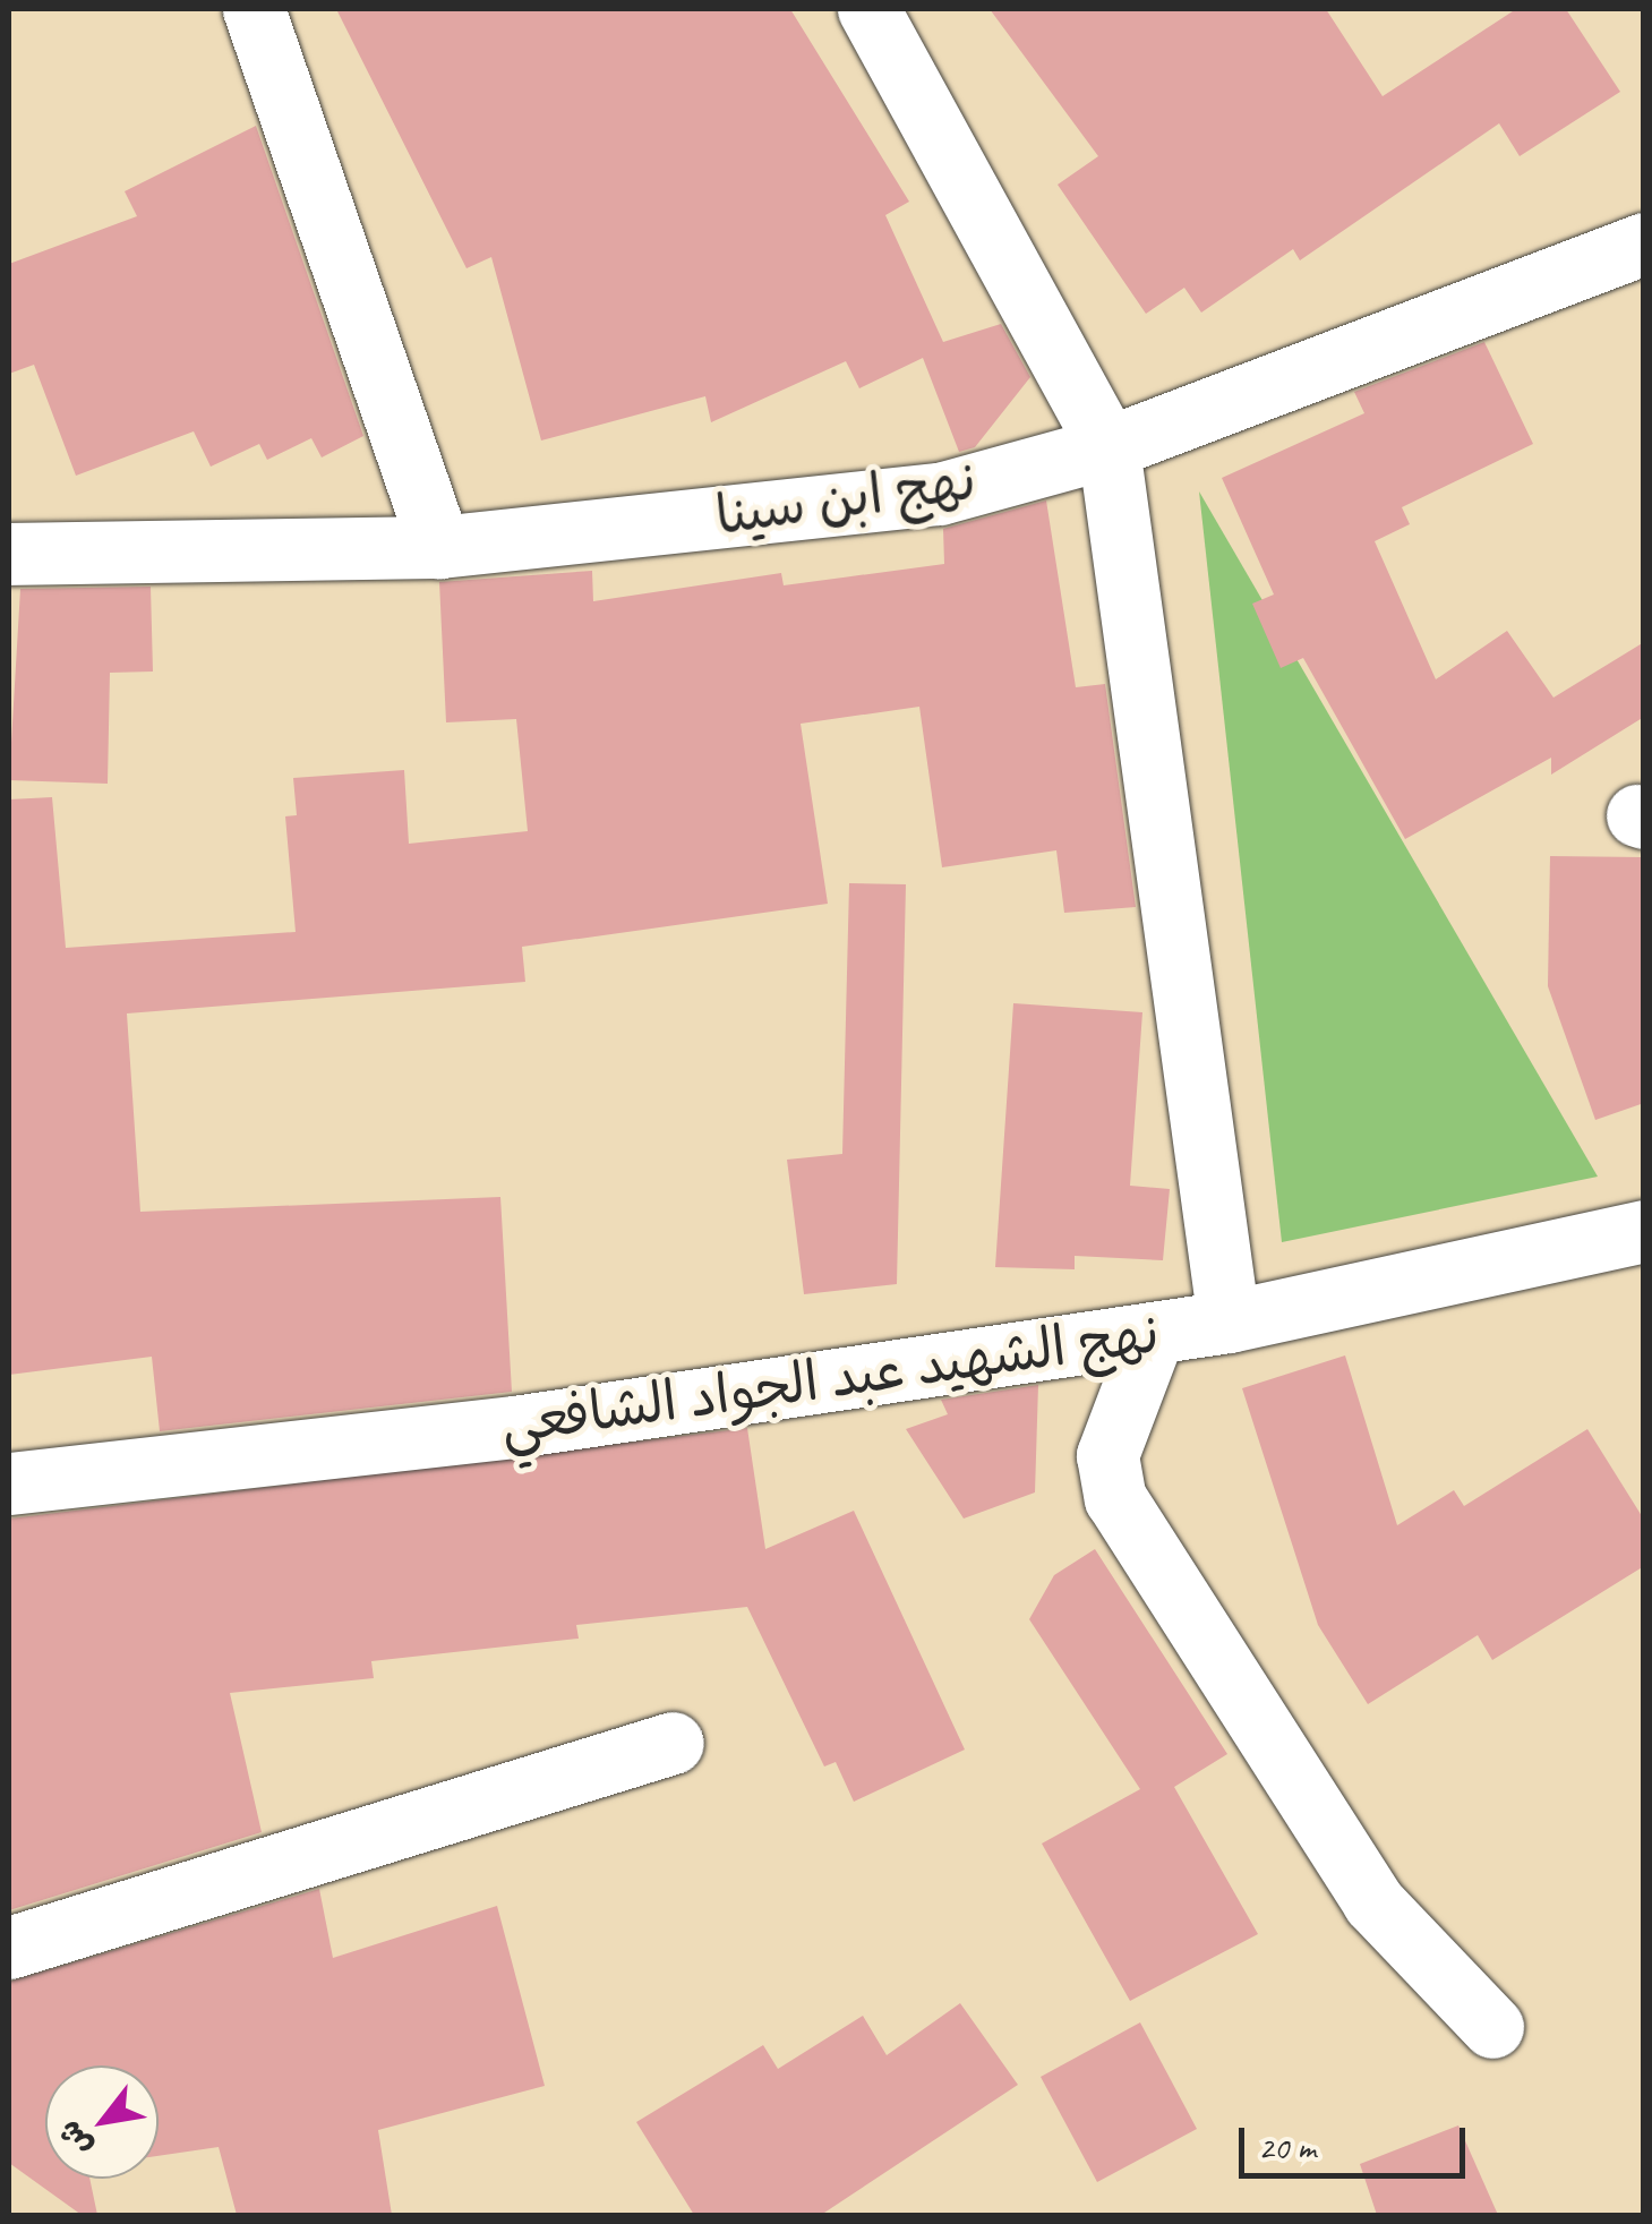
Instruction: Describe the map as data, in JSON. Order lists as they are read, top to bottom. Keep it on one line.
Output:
{"streets":{"street":["نهج ابن سينا","نهج الشهيد عبد الجواد الشافعي"]},"scale_bar":"20 m","north":"bottom left"}
